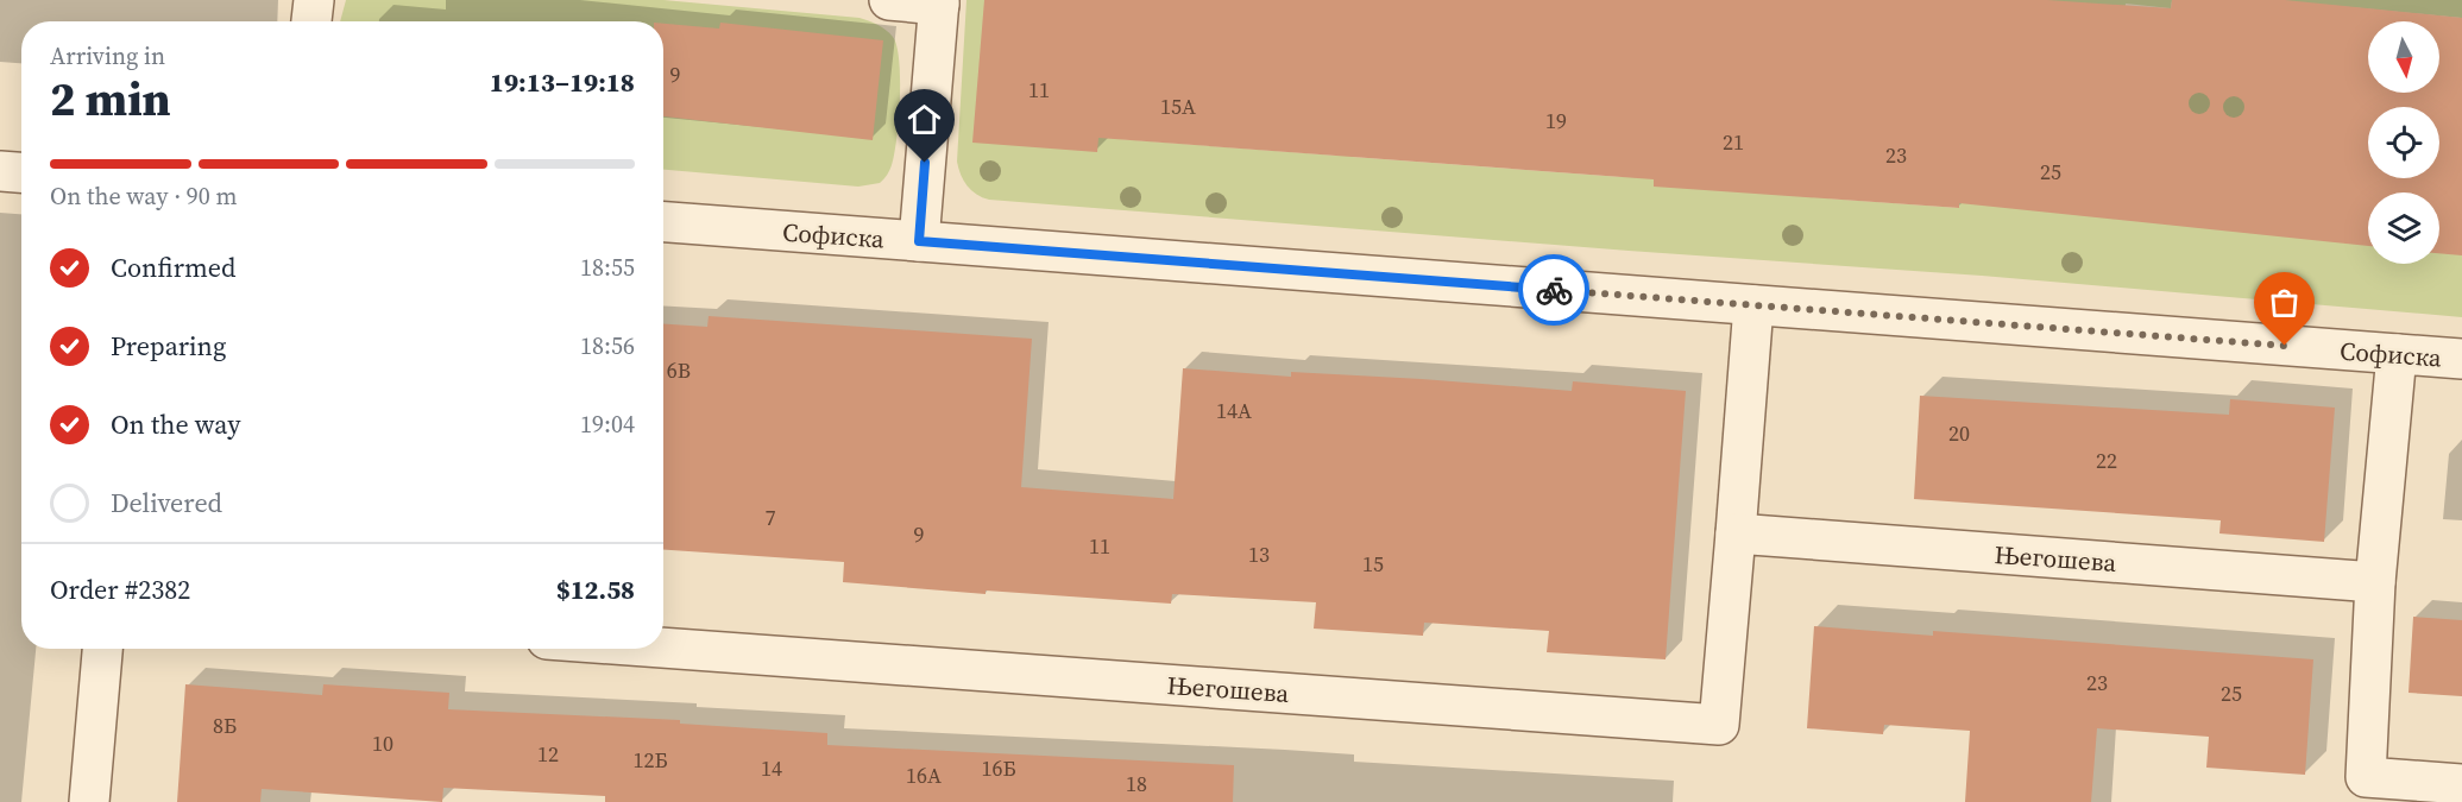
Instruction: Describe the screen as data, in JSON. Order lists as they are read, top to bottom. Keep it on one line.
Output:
{"streets":{"street":["Софиска","Његошева"]},"crossings":[["Софиска","Његошева"]],"house_numbers":["9","11","15А","19","21","23","25","6B","14А","20","22","7","9","11","13","15","23","25","8Б","10","12","12Б","14","16Б","16А","18"],"north":"bottom","page":{"heading":["2 min","Arriving in","19:13–19:18"],"panel":["Order #2382","$12.58"],"bar":"On the way · 90 m","list":[["Confirmed","18:55"],["Preparing","18:56"],["On the way","19:04"],"Delivered"]}}
